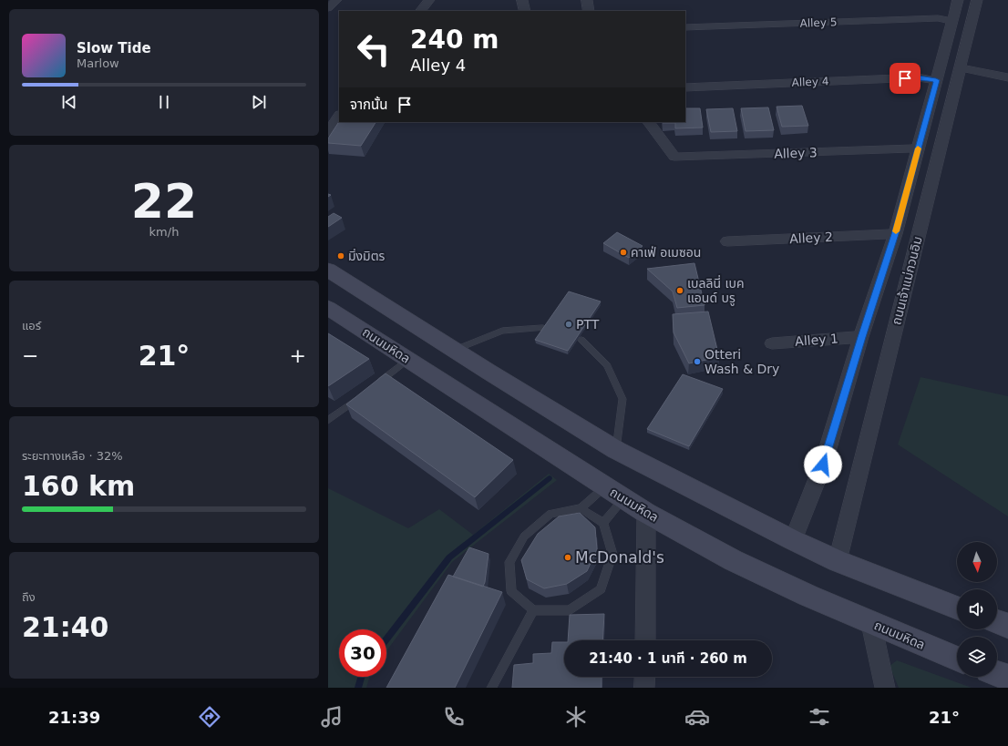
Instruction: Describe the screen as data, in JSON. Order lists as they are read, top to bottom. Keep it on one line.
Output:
{"streets":{"main road":["ถนนมหิดล"],"street":["Alley 5","Alley 4","Alley 3","Alley 2","ถนนเจ้าแม่กวนอิม","Alley 1"]},"places":["คาเฟ่ อเมซอน","มิ่งมิตร","เบลลินี่ เบค แอนด์ บรู","PTT","Otteri Wash & Dry","McDonald's"],"north":"bottom","page":{"turn":["240 m","Alley 4"],"song":["Slow Tide","Marlow"],"then":"จากนั้น","tile":[["22","km/h"],"แอร์",["ระยะทางเหลือ · 32%","160 km"],["ถึง","21:40"]],"heat":["−","21°","+"],"limit":"30","trip":"21:40 · 1 นาที · 260 m","tabs":["21:39","21°"]}}
